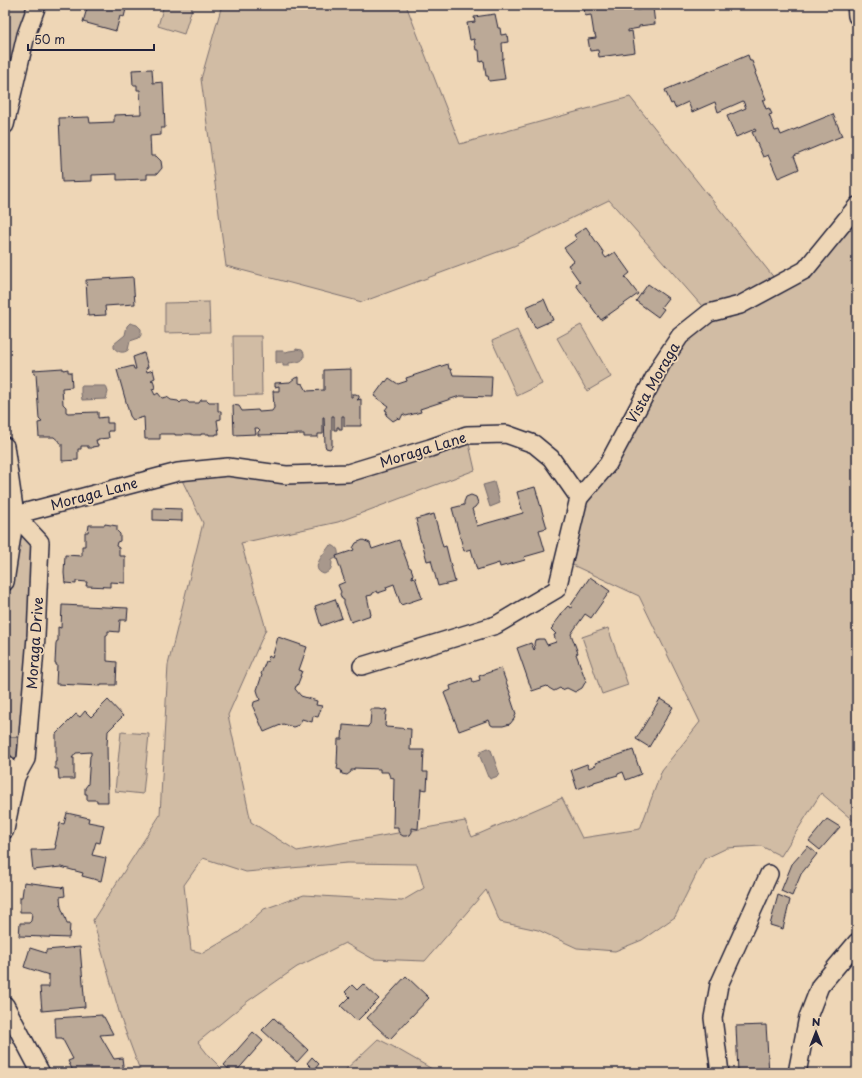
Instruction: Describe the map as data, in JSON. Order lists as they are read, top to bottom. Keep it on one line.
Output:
{"streets":{"street":["Vista Moraga","Moraga Lane","Moraga Drive"]},"crossings":[["Vista Moraga","Moraga Lane"],["Moraga Lane","Moraga Drive"]],"scale_bar":"50 m","north":"top"}
